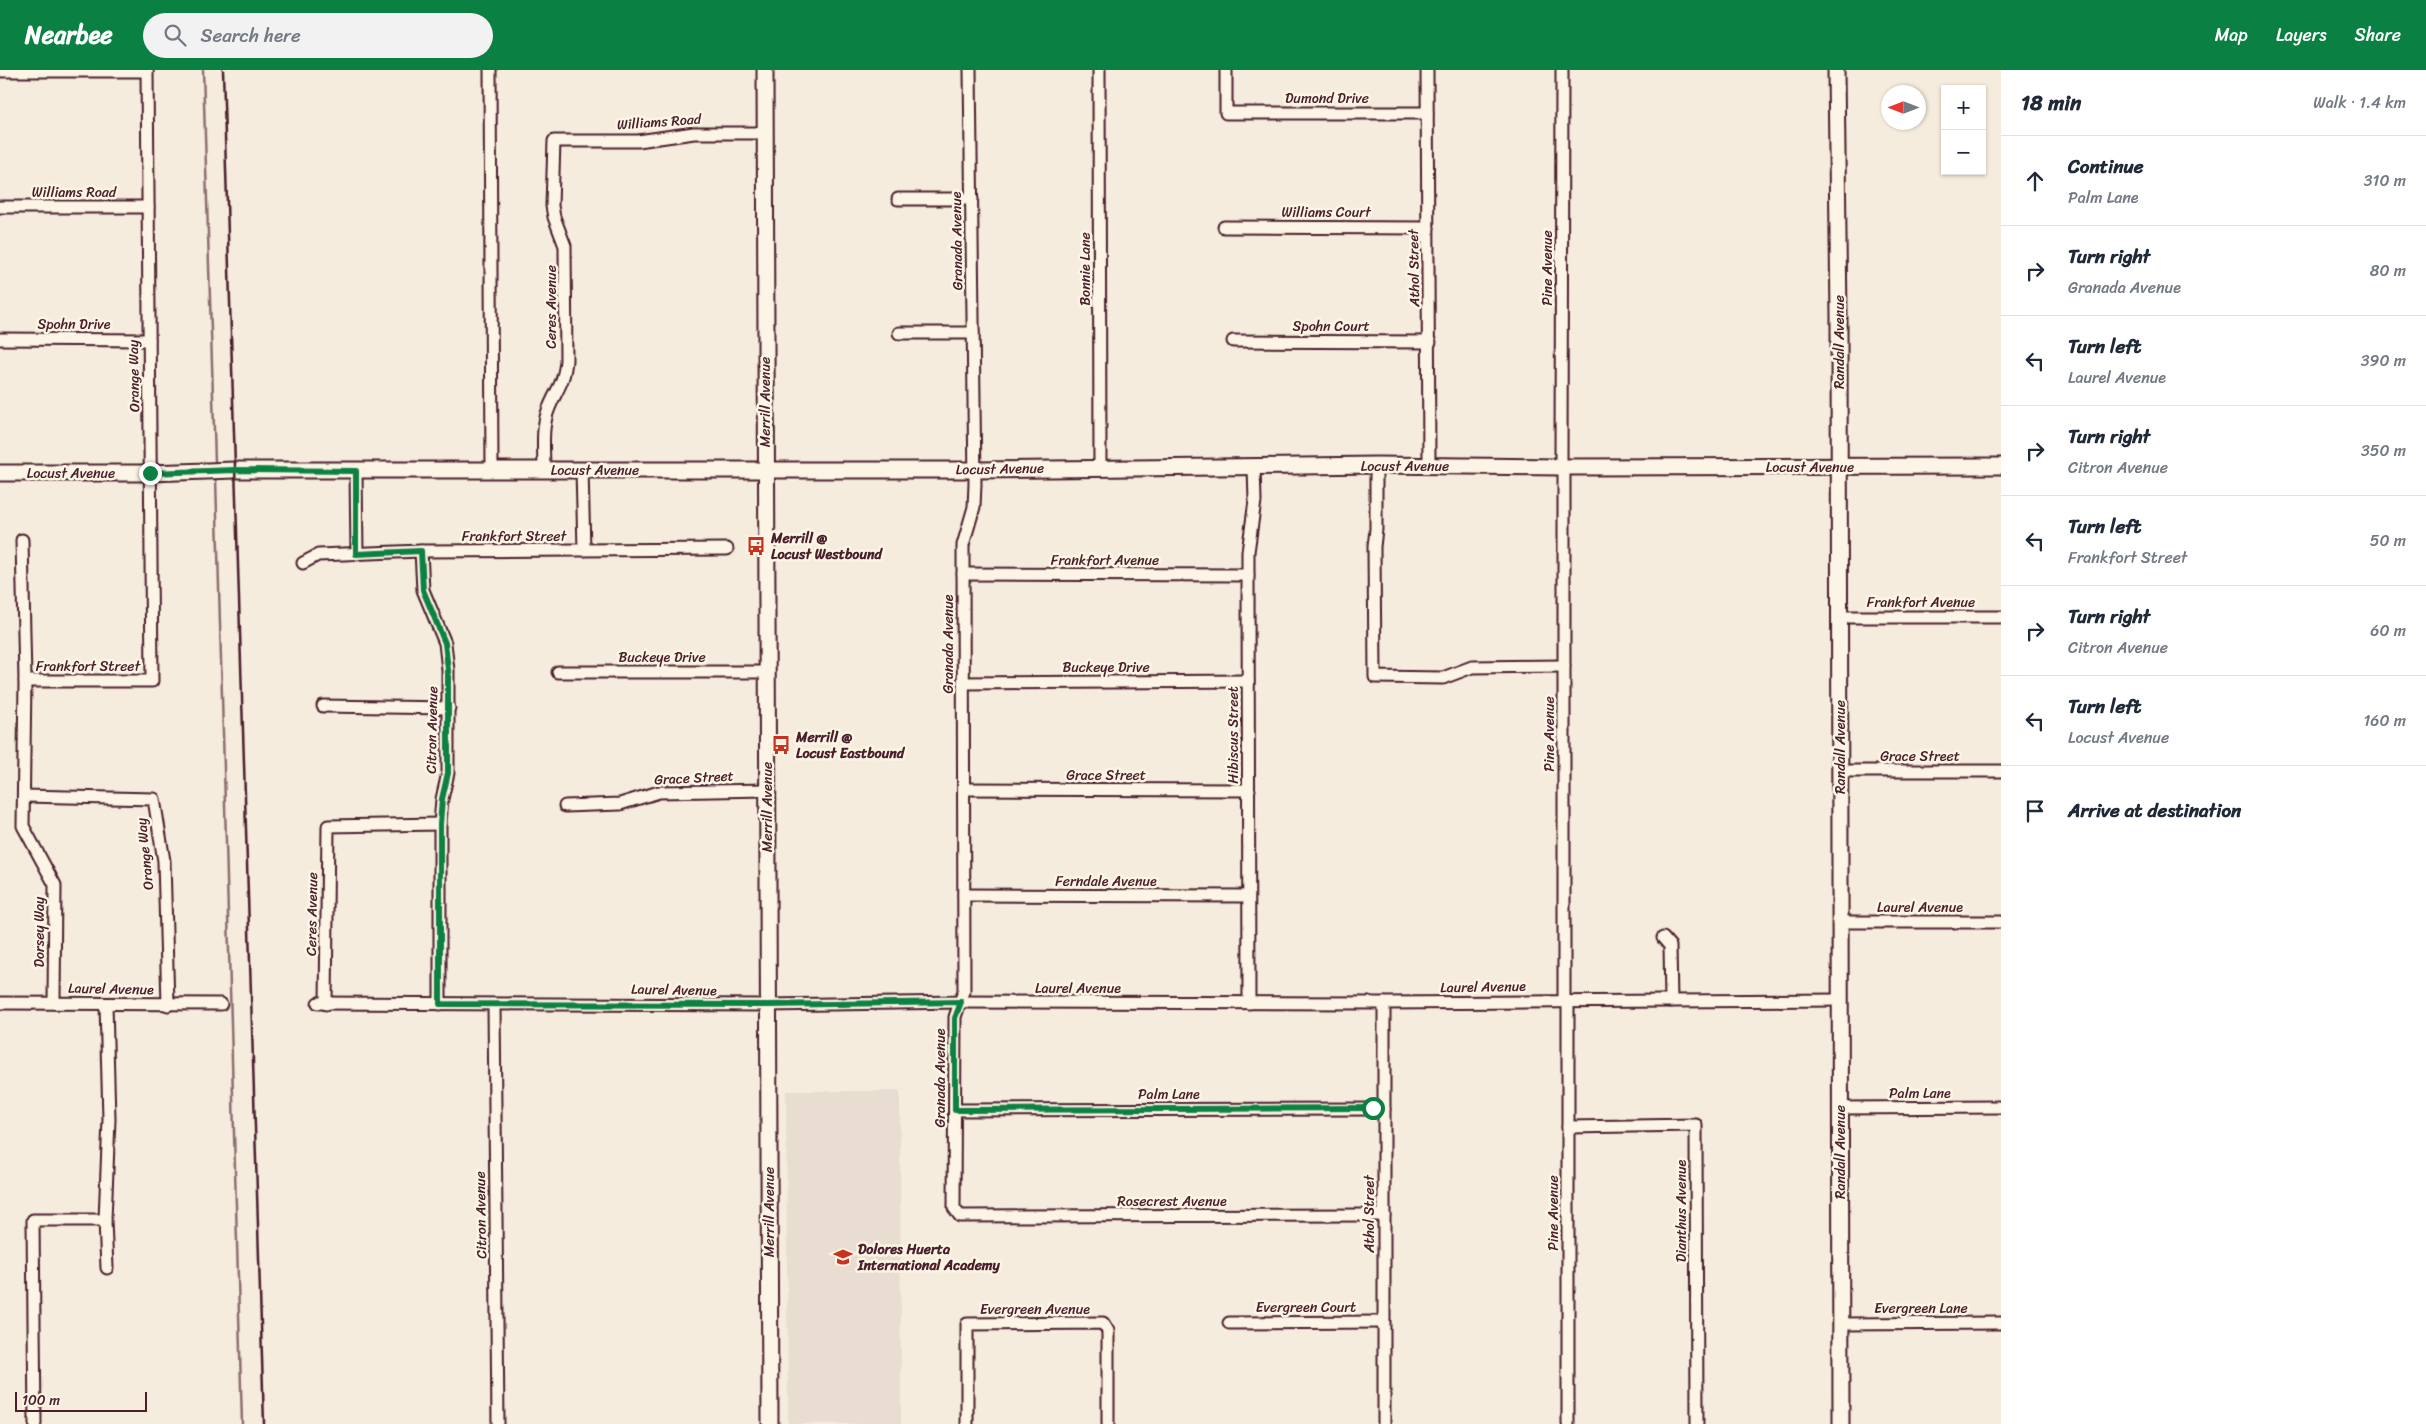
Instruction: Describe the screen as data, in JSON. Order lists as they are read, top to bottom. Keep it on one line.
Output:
{"streets":{"street":["Dumond Drive","Williams Road","Williams Court","Granada Avenue","Athol Street","Pine Avenue","Bonnie Lane","Ceres Avenue","Spohn Drive","Spohn Court","Randall Avenue","Orange Way","Merrill Avenue","Locust Avenue","Frankfort Street","Frankfort Avenue","Buckeye Drive","Citron Avenue","Hibiscus Street","Grace Street","Ferndale Avenue","Laurel Avenue","Dorsey Way","Palm Lane","Rosecrest Avenue","Dianthus Avenue","Evergreen Court","Evergreen Lane","Evergreen Avenue"]},"crossings":[["Dumond Drive","Athol Street"],["Williams Road","Ceres Avenue"],["Williams Road","Orange Way"],["Williams Road","Merrill Avenue"],["Williams Court","Athol Street"],["Granada Avenue","Locust Avenue"],["Granada Avenue","Frankfort Avenue"],["Granada Avenue","Buckeye Drive"],["Granada Avenue","Grace Street"],["Granada Avenue","Ferndale Avenue"],["Granada Avenue","Laurel Avenue"],["Granada Avenue","Palm Lane"],["Granada Avenue","Rosecrest Avenue"],["Athol Street","Spohn Court"],["Athol Street","Locust Avenue"],["Athol Street","Laurel Avenue"],["Athol Street","Palm Lane"],["Athol Street","Rosecrest Avenue"],["Athol Street","Evergreen Court"],["Pine Avenue","Locust Avenue"],["Pine Avenue","Laurel Avenue"],["Pine Avenue","Dianthus Avenue"],["Bonnie Lane","Locust Avenue"],["Ceres Avenue","Locust Avenue"],["Ceres Avenue","Citron Avenue"],["Ceres Avenue","Laurel Avenue"],["Spohn Drive","Orange Way"],["Randall Avenue","Locust Avenue"],["Randall Avenue","Frankfort Avenue"],["Randall Avenue","Grace Street"],["Randall Avenue","Laurel Avenue"],["Randall Avenue","Palm Lane"],["Randall Avenue","Evergreen Lane"],["Orange Way","Locust Avenue"],["Orange Way","Frankfort Street"],["Orange Way","Laurel Avenue"],["Orange Way","Dorsey Way"],["Merrill Avenue","Locust Avenue"],["Merrill Avenue","Buckeye Drive"],["Merrill Avenue","Grace Street"],["Merrill Avenue","Laurel Avenue"],["Locust Avenue","Hibiscus Street"],["Frankfort Street","Citron Avenue"],["Frankfort Street","Dorsey Way"],["Frankfort Avenue","Hibiscus Street"],["Buckeye Drive","Hibiscus Street"],["Citron Avenue","Laurel Avenue"],["Hibiscus Street","Grace Street"],["Hibiscus Street","Ferndale Avenue"],["Hibiscus Street","Laurel Avenue"],["Laurel Avenue","Dorsey Way"]],"places":{"bus stop":["Merrill @ Locust Westbound","Merrill @ Locust Eastbound"],"school or university":["Dolores Huerta International Academy"]},"scale_bar":"100 m","north":"left","page":{"header":"Nearbee","search":"Search here","nav":["Map","Layers","Share"],"heading":["18 min","Walk · 1.4 km"],"map_buttons":["+","−"],"list":[["Continue","Palm Lane","310 m"],["Turn right","Granada Avenue","80 m"],["Turn left","Laurel Avenue","390 m"],["Turn right","Citron Avenue","350 m"],["Turn left","Frankfort Street","50 m"],["Turn right","Citron Avenue","60 m"],["Turn left","Locust Avenue","160 m"],"Arrive at destination"],"scale":"100 m"}}
